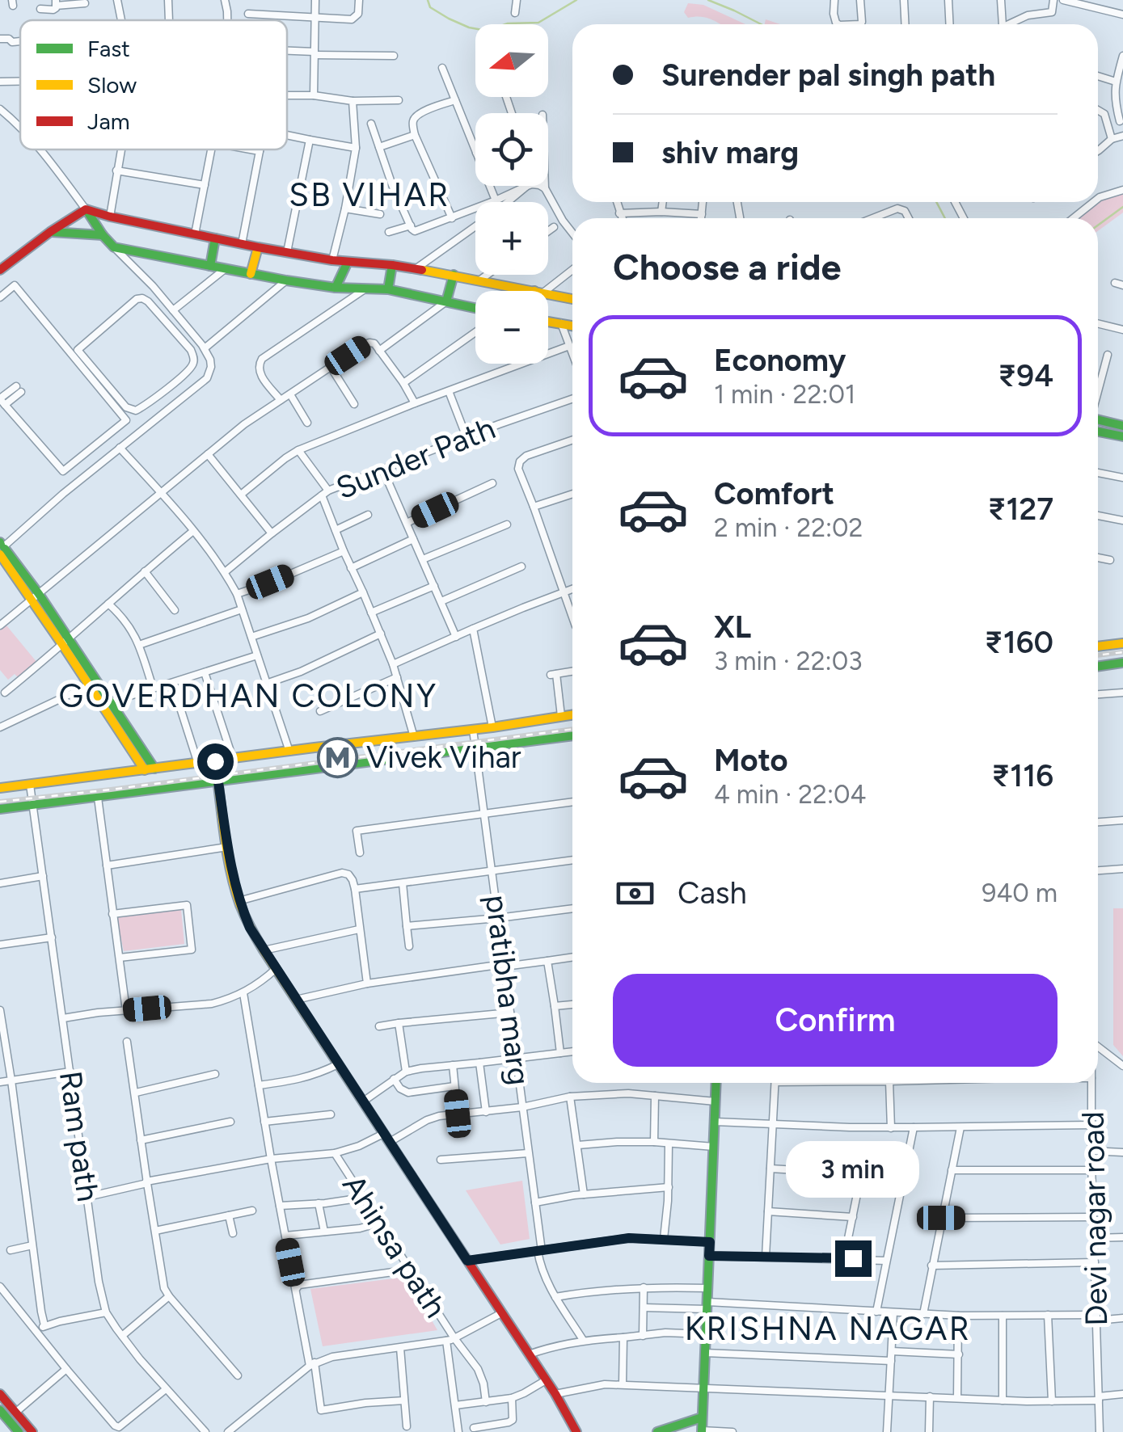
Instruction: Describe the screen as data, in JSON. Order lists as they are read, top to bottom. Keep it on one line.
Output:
{"streets":{"street":["Sunder Path","pratibha marg","Ram path","Devi nagar road","Ahinsa path"]},"districts":["SB VIHAR","GOVERDHAN COLONY","KRISHNA NAGAR"],"places":{"metro station":["Vivek Vihar"]},"legend":["Fast","Slow","Jam"],"north":"left","page":{"map_buttons":["+","−"],"banner":["Surender pal singh path","shiv marg"],"heading":"Choose a ride","list":[{"name":"Economy","note":"1 min · 22:01","value":"₹94"},{"name":"Comfort","note":"2 min · 22:02","value":"₹127"},{"name":"XL","note":"3 min · 22:03","value":"₹160"},{"name":"Moto","note":"4 min · 22:04","value":"₹116"}],"pay":["Cash","940 m"],"buttons":"Confirm","bubble":"3 min"}}
